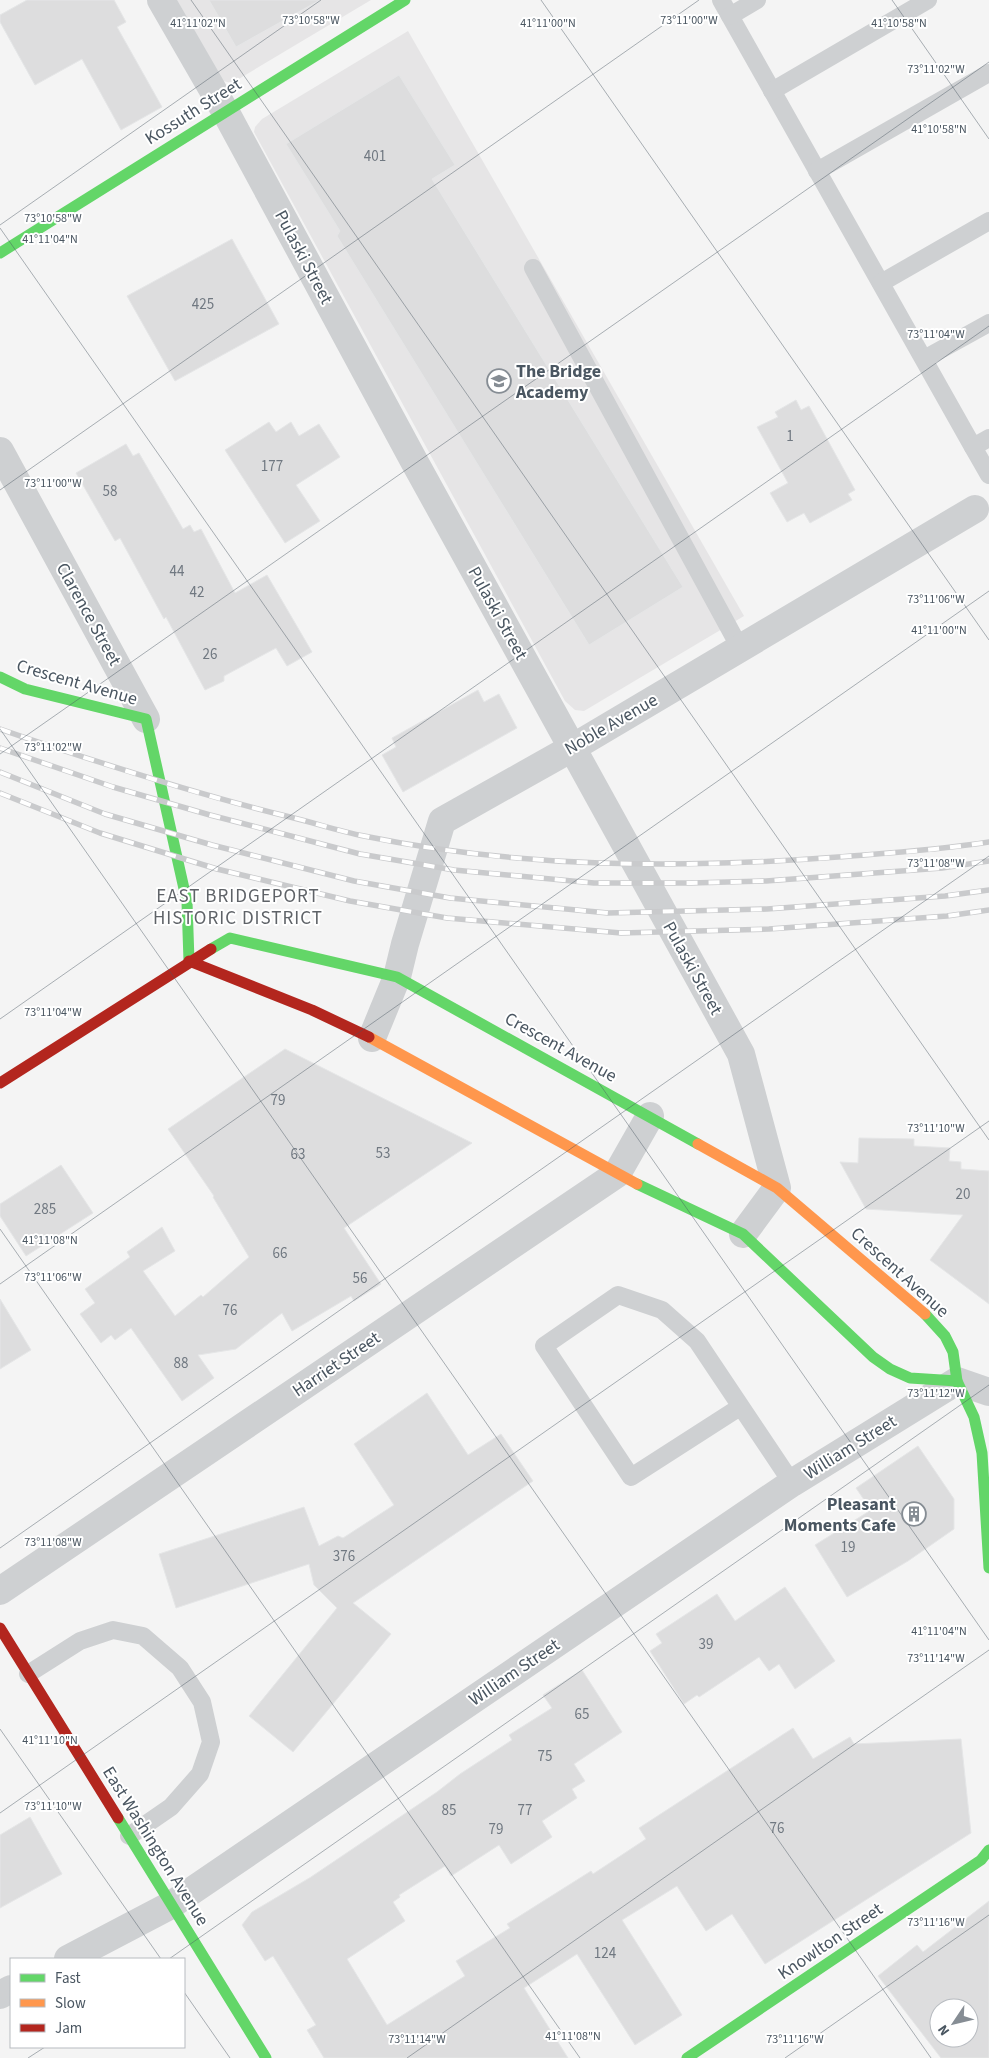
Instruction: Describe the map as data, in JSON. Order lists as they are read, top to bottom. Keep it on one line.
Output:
{"streets":{"main road":["Kossuth Street","Clarence Street","Crescent Avenue","East Washington Avenue","Knowlton Street"],"street":["Pulaski Street","Noble Avenue","Harriet Street","William Street"]},"crossings":[["Kossuth Street","Pulaski Street"],["Pulaski Street","Crescent Avenue"],["Pulaski Street","Noble Avenue"],["Clarence Street","Crescent Avenue"],["Crescent Avenue","Noble Avenue"],["Crescent Avenue","Harriet Street"],["Crescent Avenue","William Street"],["William Street","East Washington Avenue"]],"districts":["EAST BRIDGEPORT HISTORIC DISTRICT"],"places":{"school or university":["The Bridge Academy"],"building":["Pleasant Moments Cafe"]},"house_numbers":["401","425","1","177","58","44","42","26","79","53","63","20","285","66","56","76","88","19","376","39","65","75","85","77","76","79","124"],"legend":["Fast","Slow","Jam"],"north":"bottom left","coordinates":["73°10'58\"W","73°11'00\"W","41°11'02\"N","41°11'00\"N","41°10'58\"N","73°11'02\"W","41°11'04\"N","73°11'04\"W","73°11'06\"W","73°11'08\"W","73°11'10\"W","41°11'08\"N","73°11'12\"W","73°11'14\"W","41°11'10\"N","73°11'16\"W"]}
